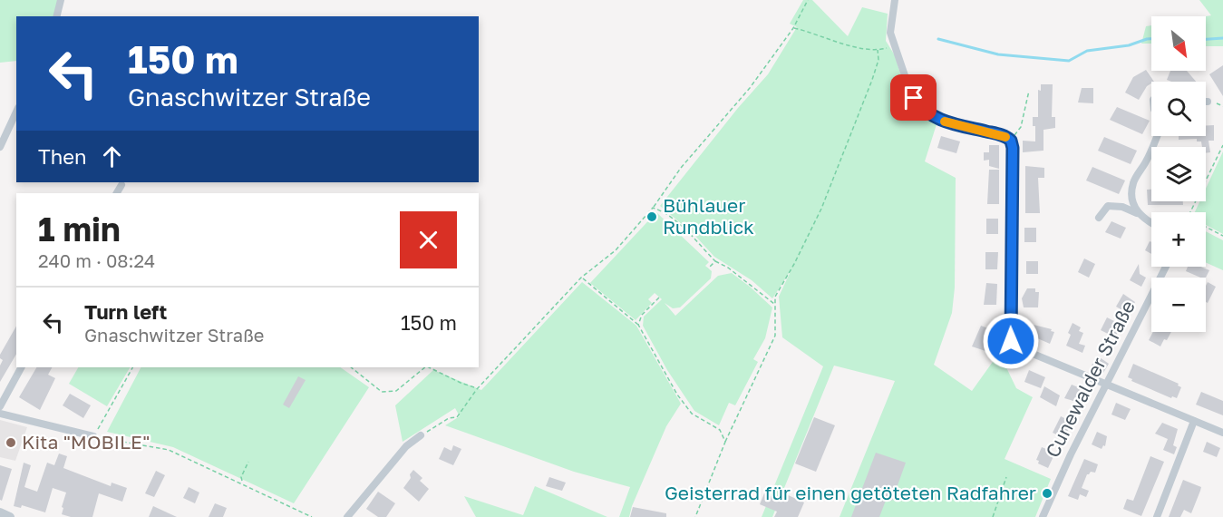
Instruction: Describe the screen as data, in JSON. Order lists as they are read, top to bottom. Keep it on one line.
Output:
{"streets":{"street":["Cunewalder Straße"]},"places":["Bühlauer Rundblick","Kita \"MOBILE\"","Geisterrad für einen getöteten Radfahrer"],"north":"bottom right","page":{"map_buttons":["+","−"],"turn":["150 m","Gnaschwitzer Straße"],"then":"Then","heading":["1 min","240 m · 08:24"],"list":[{"name":"Turn left","note":"Gnaschwitzer Straße","value":"150 m"}]}}
